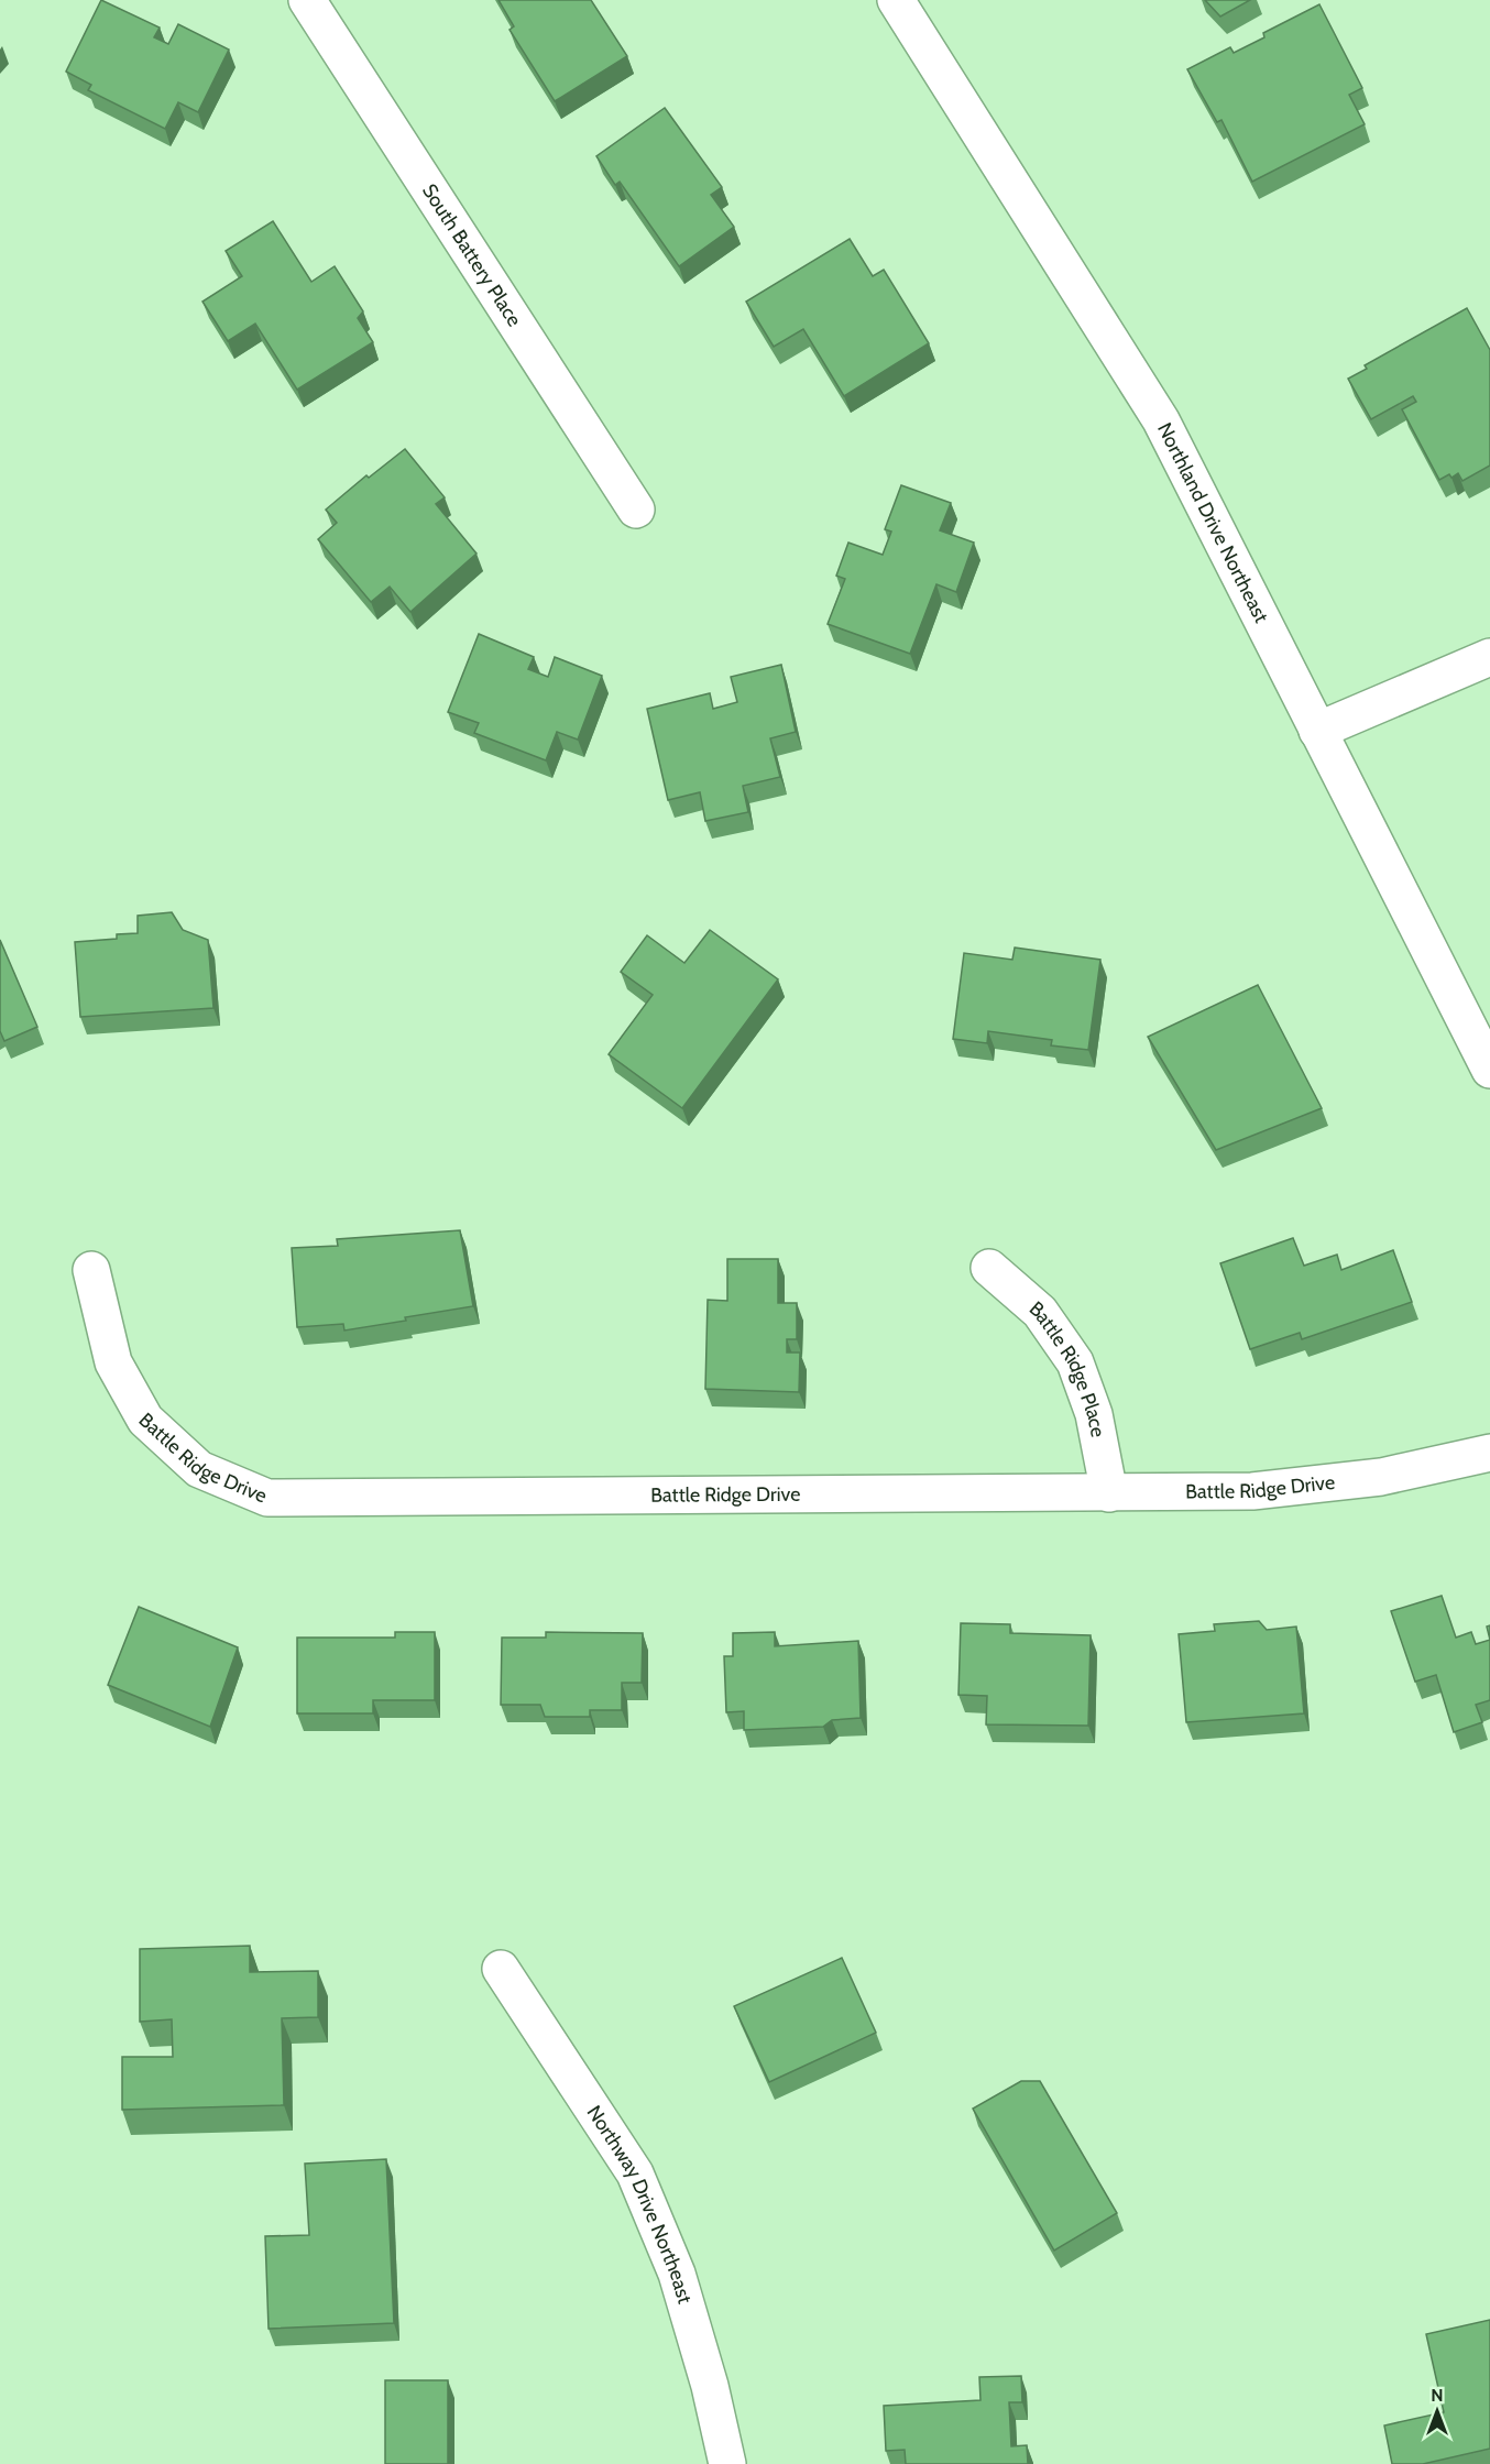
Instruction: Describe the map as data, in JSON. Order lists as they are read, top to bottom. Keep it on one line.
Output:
{"streets":{"street":["South Battery Place","Northland Drive Northeast","Battle Ridge Place","Battle Ridge Drive","Northway Drive Northeast"]},"crossings":[["Battle Ridge Place","Battle Ridge Drive"]],"north":"top"}
